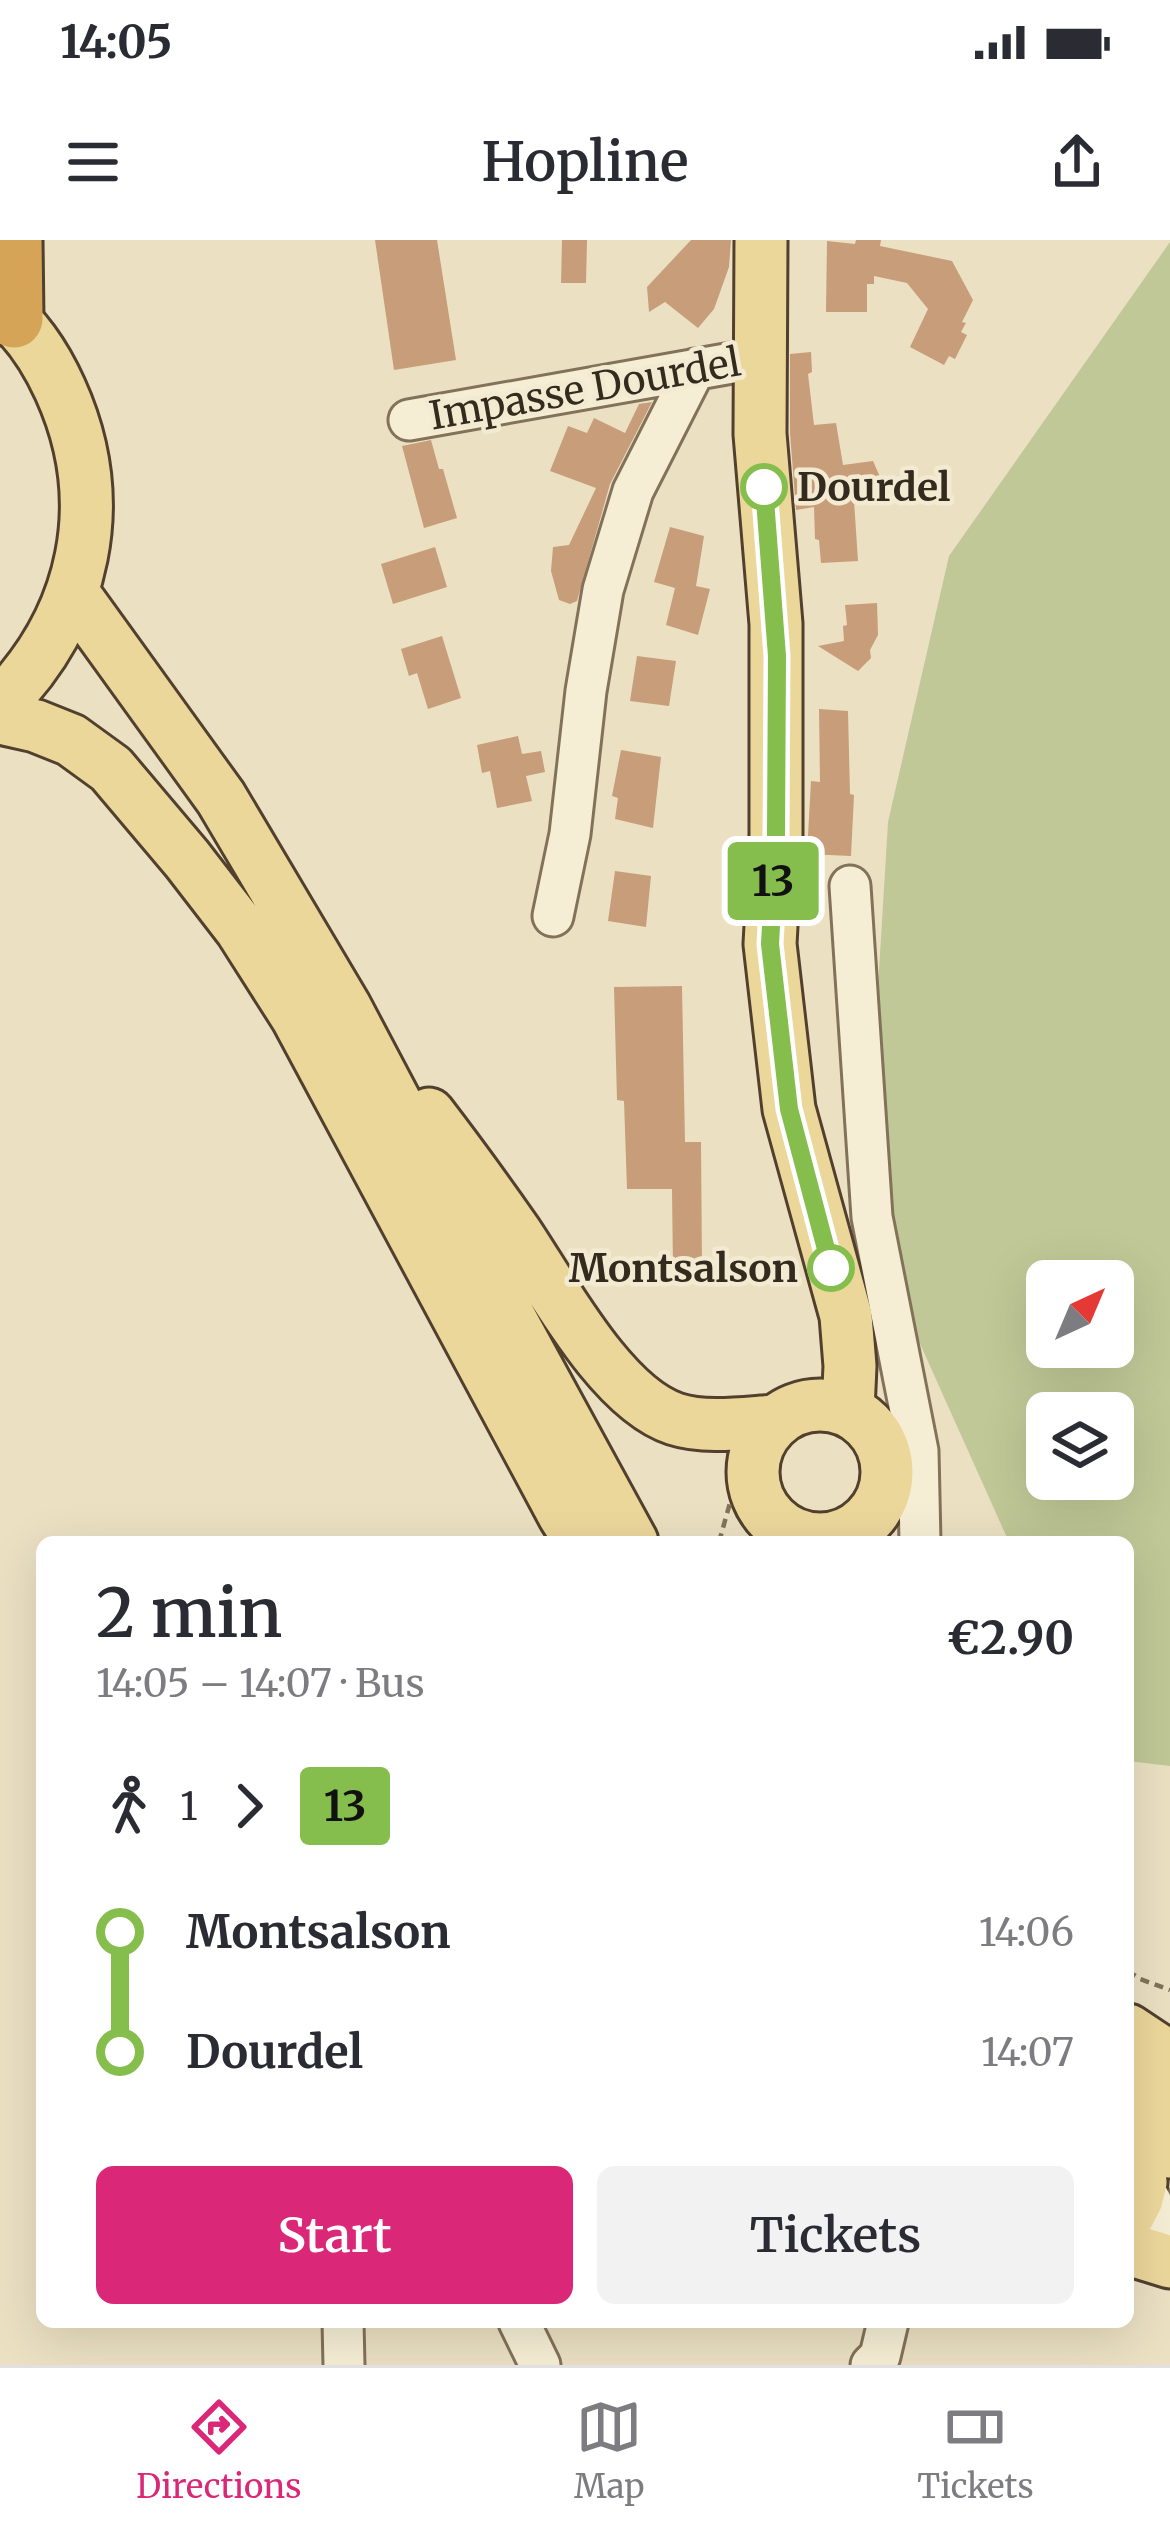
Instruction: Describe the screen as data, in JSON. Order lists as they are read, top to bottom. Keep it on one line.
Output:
{"streets":{"street":["Impasse Dourdel"]},"places":["Dourdel","Montsalson"],"lines":["bus line 13"],"north":"top right","page":{"status":"14:05","header":"Hopline","on_map":"13","heading":["2 min","14:05 – 14:07 · Bus","€2.90"],"legs":["1","13"],"list":[{"name":"Montsalson","value":"14:06"},{"name":"Dourdel","value":"14:07"}],"buttons":["Start","Tickets"],"tabs":["Directions","Map","Tickets"]}}
